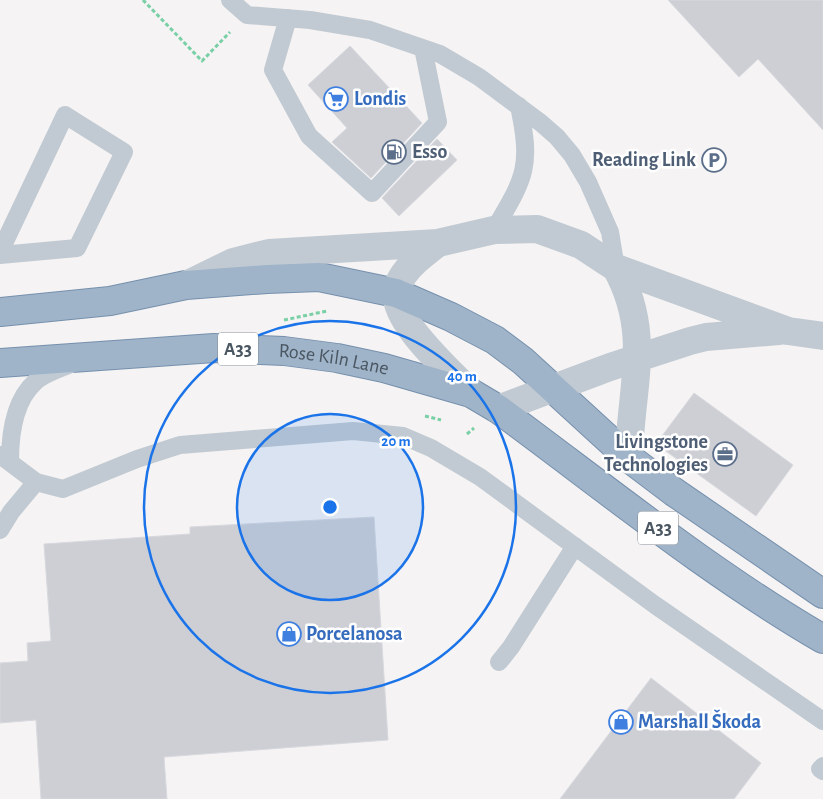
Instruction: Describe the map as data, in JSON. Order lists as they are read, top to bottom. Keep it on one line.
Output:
{"streets":{"highway":["A33","Rose Kiln Lane"]},"crossings":[["A33","Rose Kiln Lane"]],"places":{"supermarket":["Londis"],"fuel station":["Esso"],"parking":["Reading Link"],"office":["Livingstone Technologies"],"shop":["Porcelanosa","Marshall Škoda"]},"rings":["40 m","20 m"]}
